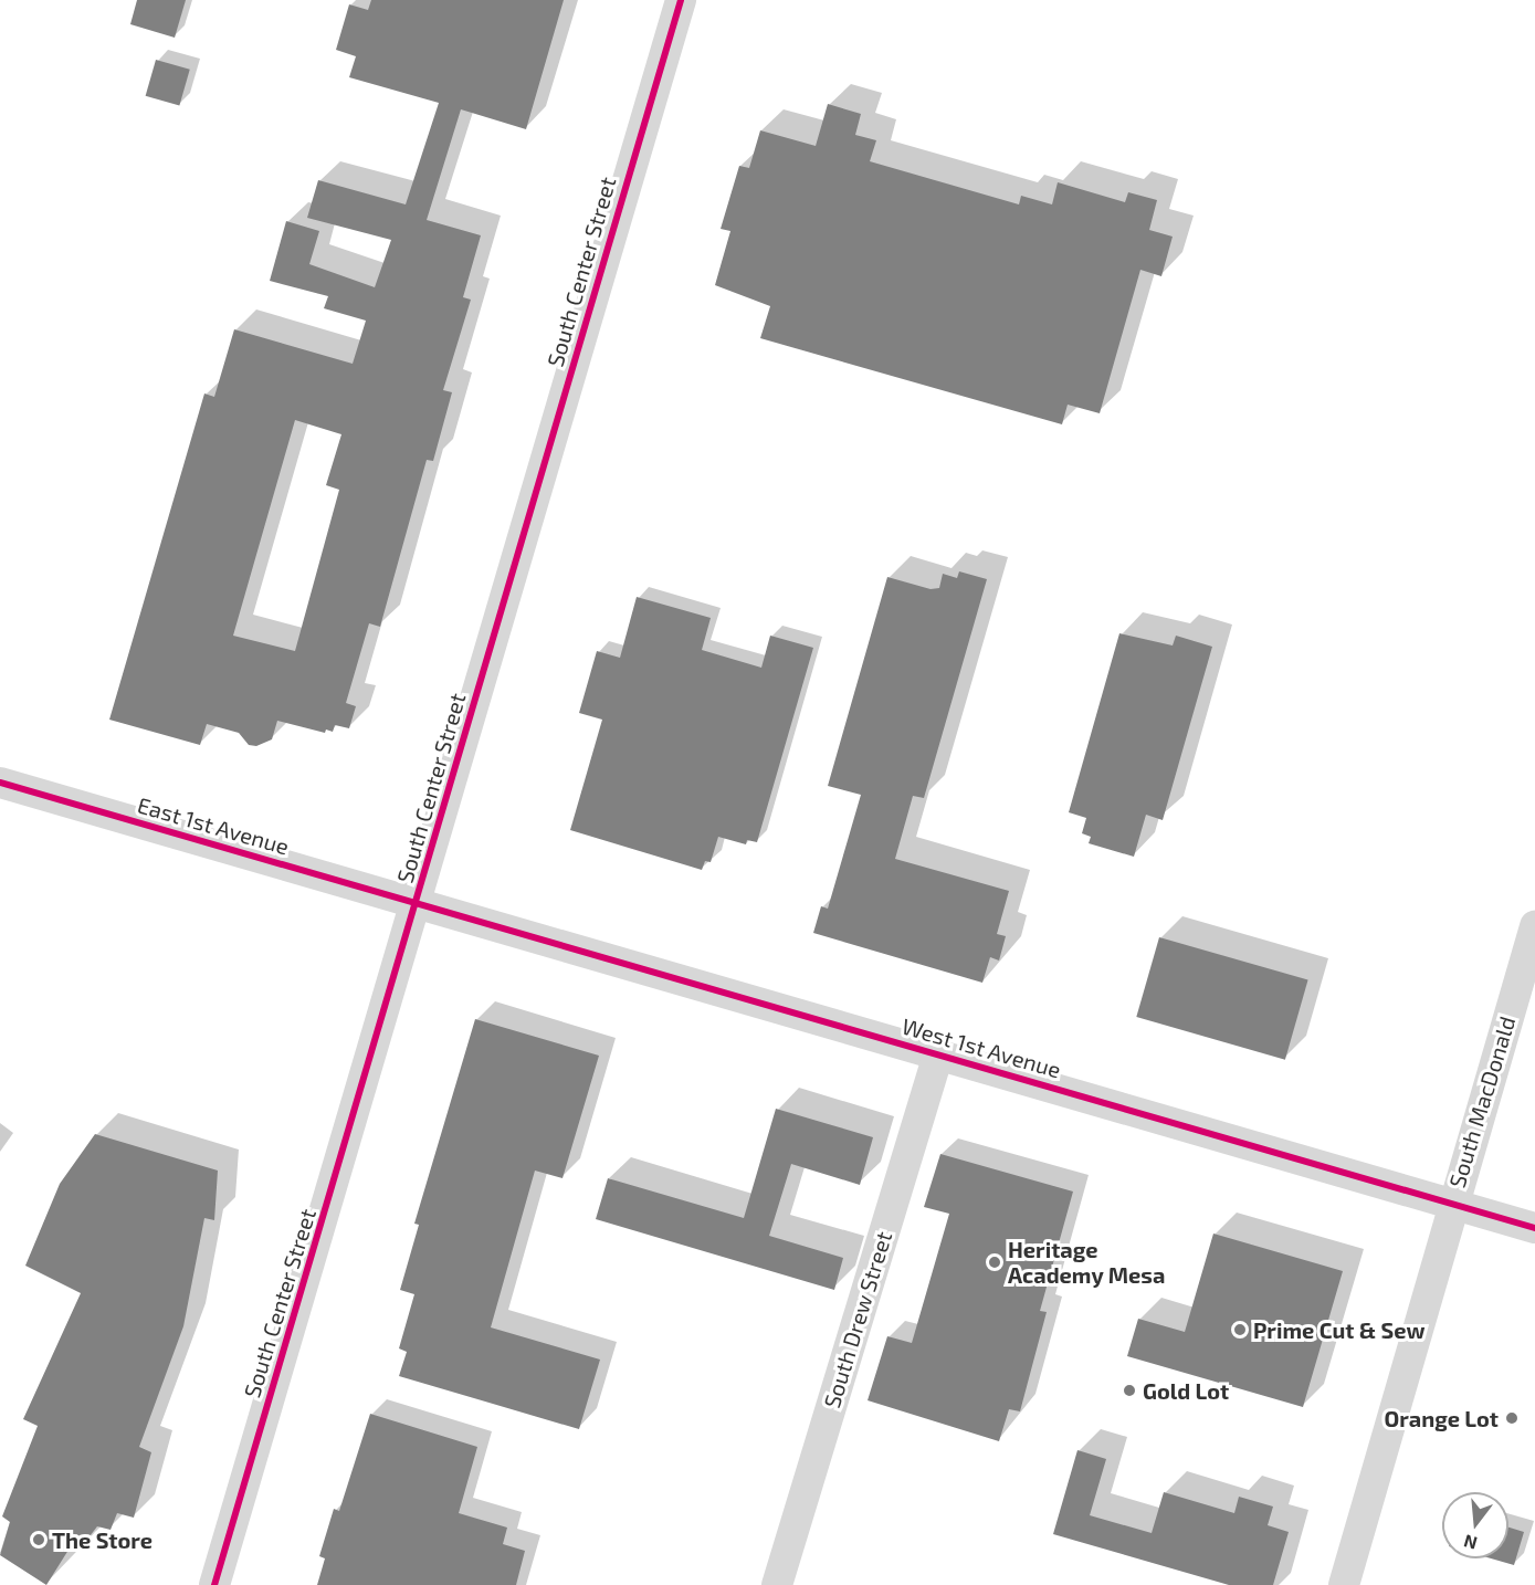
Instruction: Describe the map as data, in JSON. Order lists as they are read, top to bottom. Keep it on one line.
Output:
{"streets":{"street":["South Center Street","East 1st Avenue","West 1st Avenue","South MacDonald","South Drew Street"]},"crossings":[["South Center Street","East 1st Avenue"],["South Center Street","West 1st Avenue"],["East 1st Avenue","West 1st Avenue"],["West 1st Avenue","South MacDonald"],["West 1st Avenue","South Drew Street"]],"places":["Heritage Academy Mesa","Prime Cut & Sew","Gold Lot","Orange Lot","The Store"],"north":"bottom"}
